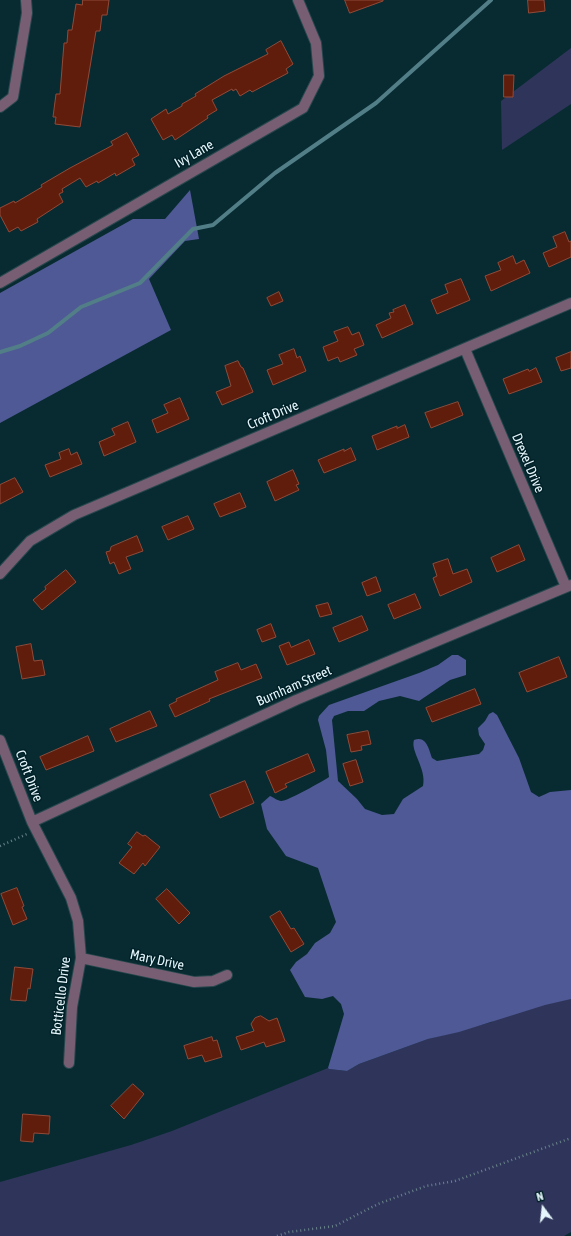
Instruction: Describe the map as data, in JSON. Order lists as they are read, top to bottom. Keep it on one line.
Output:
{"streets":{"street":["Ivy Lane","Croft Drive","Drexel Drive","Burnham Street","Mary Drive","Botticello Drive"]},"crossings":[["Croft Drive","Drexel Drive"],["Croft Drive","Burnham Street"],["Croft Drive","Botticello Drive"],["Drexel Drive","Burnham Street"],["Burnham Street","Botticello Drive"],["Mary Drive","Botticello Drive"]],"north":"top"}
